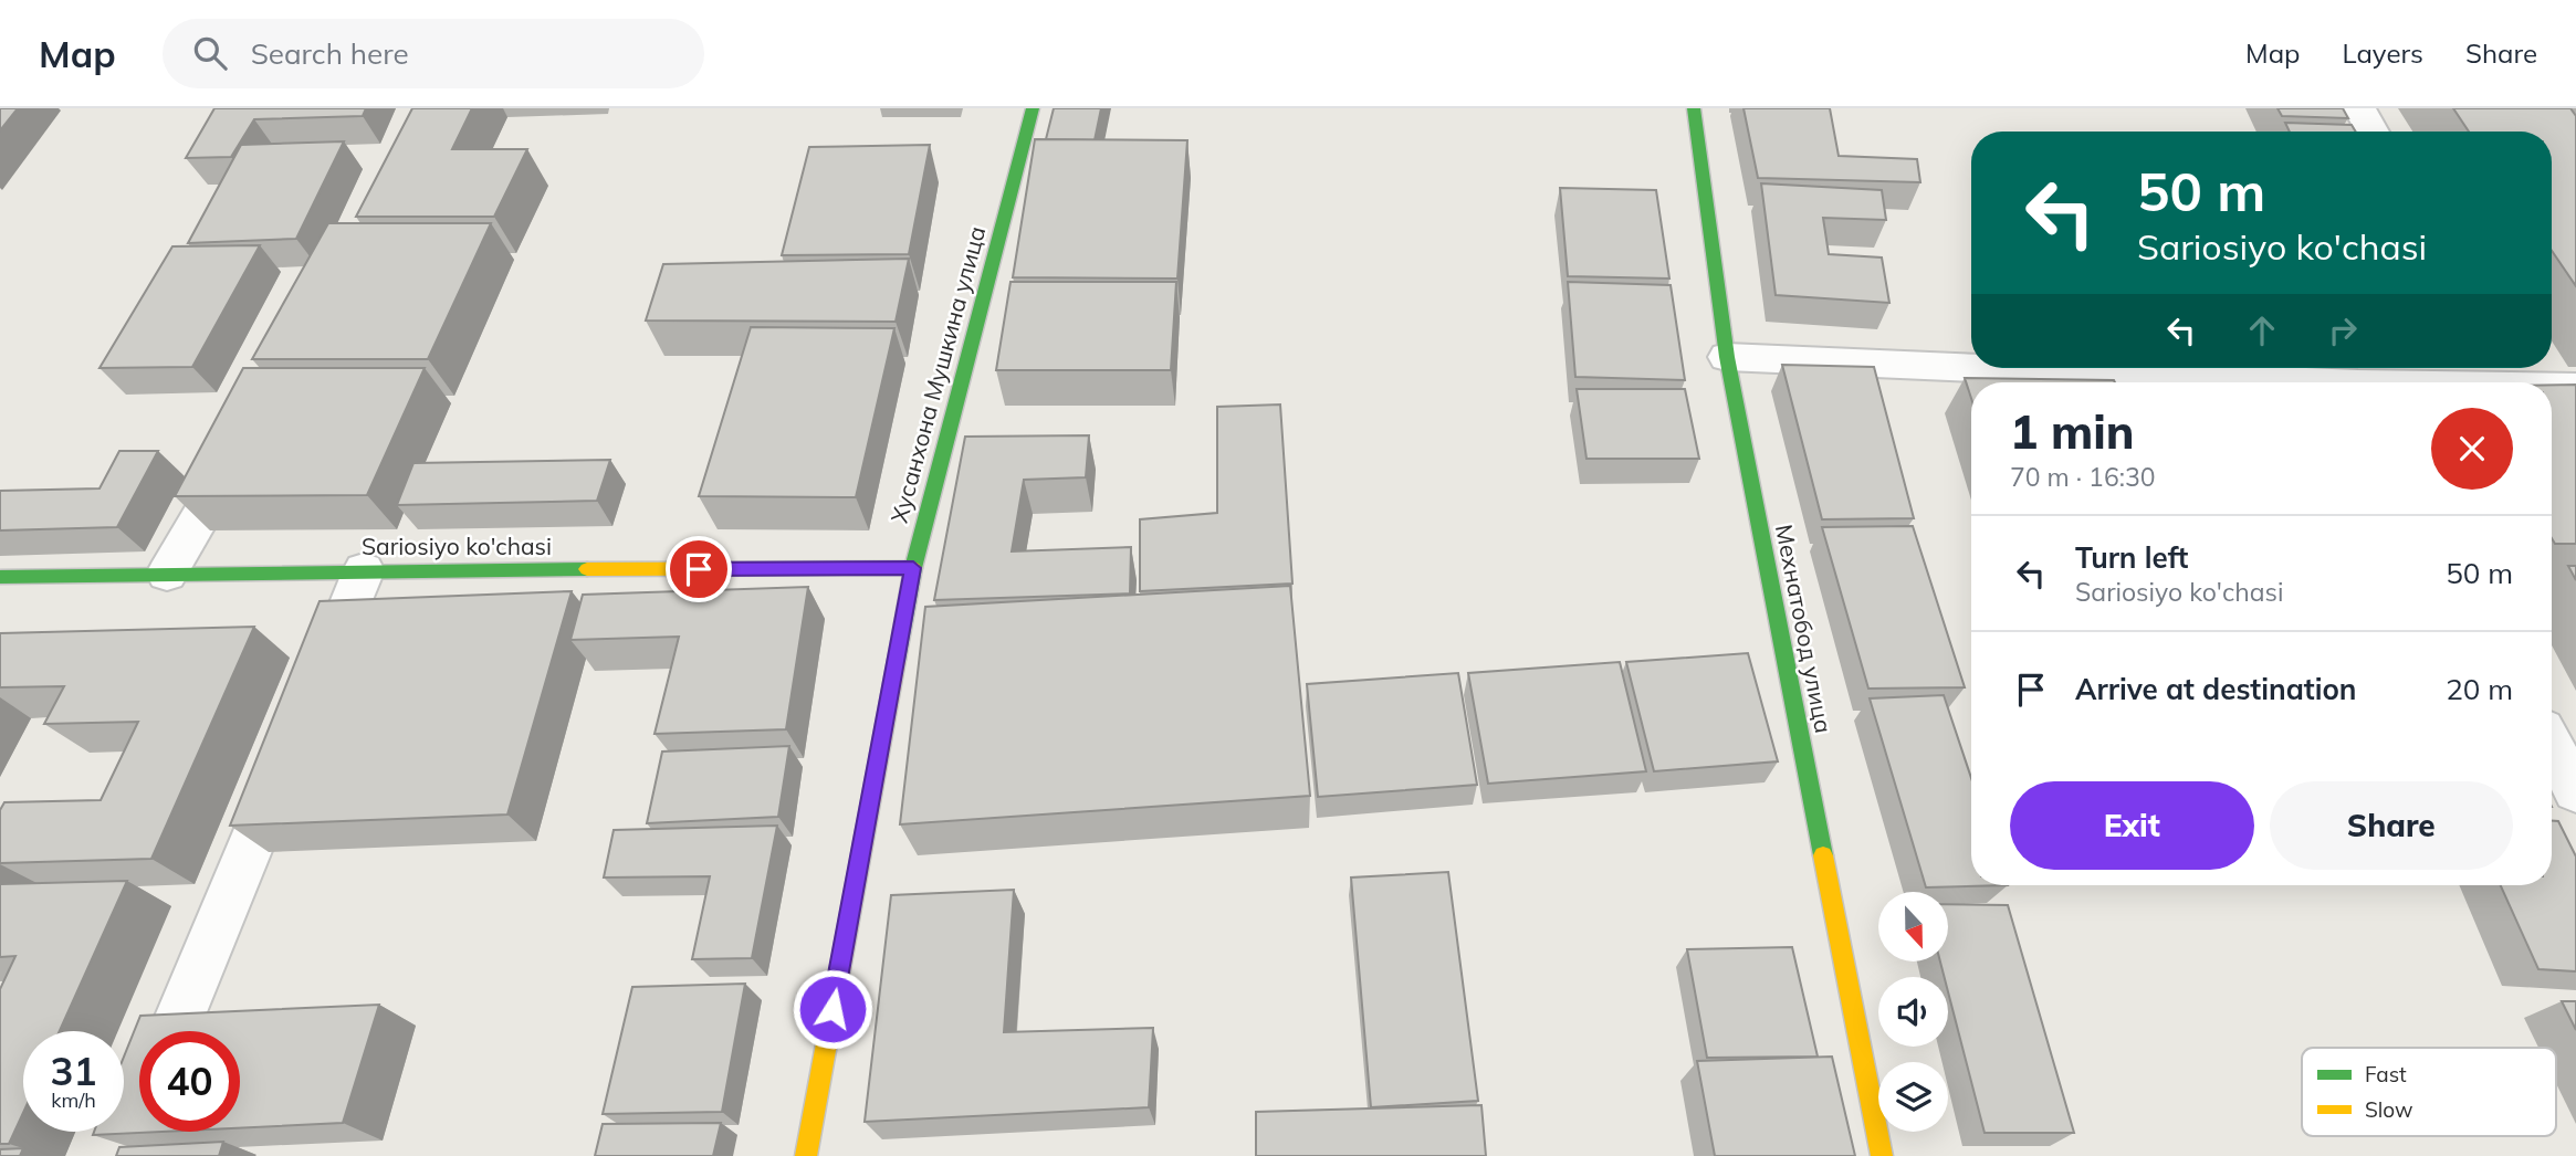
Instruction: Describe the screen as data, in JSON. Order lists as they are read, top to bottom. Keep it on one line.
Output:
{"streets":{"street":["Хусанхона Мушкина улица","Sariosiyo ko'chasi","Мехнатобод улица"]},"crossings":[["Хусанхона Мушкина улица","Sariosiyo ko'chasi"]],"legend":["Fast","Slow"],"north":"bottom","page":{"header":"Map","search":"Search here","nav":["Map","Layers","Share"],"turn":["50 m","Sariosiyo ko'chasi"],"heading":["1 min","70 m · 16:30"],"list":[{"name":"Turn left","note":"Sariosiyo ko'chasi","value":"50 m"},{"name":"Arrive at destination","value":"20 m"}],"buttons":["Exit","Share"],"speed":"31 km/h","limit":"40"}}
